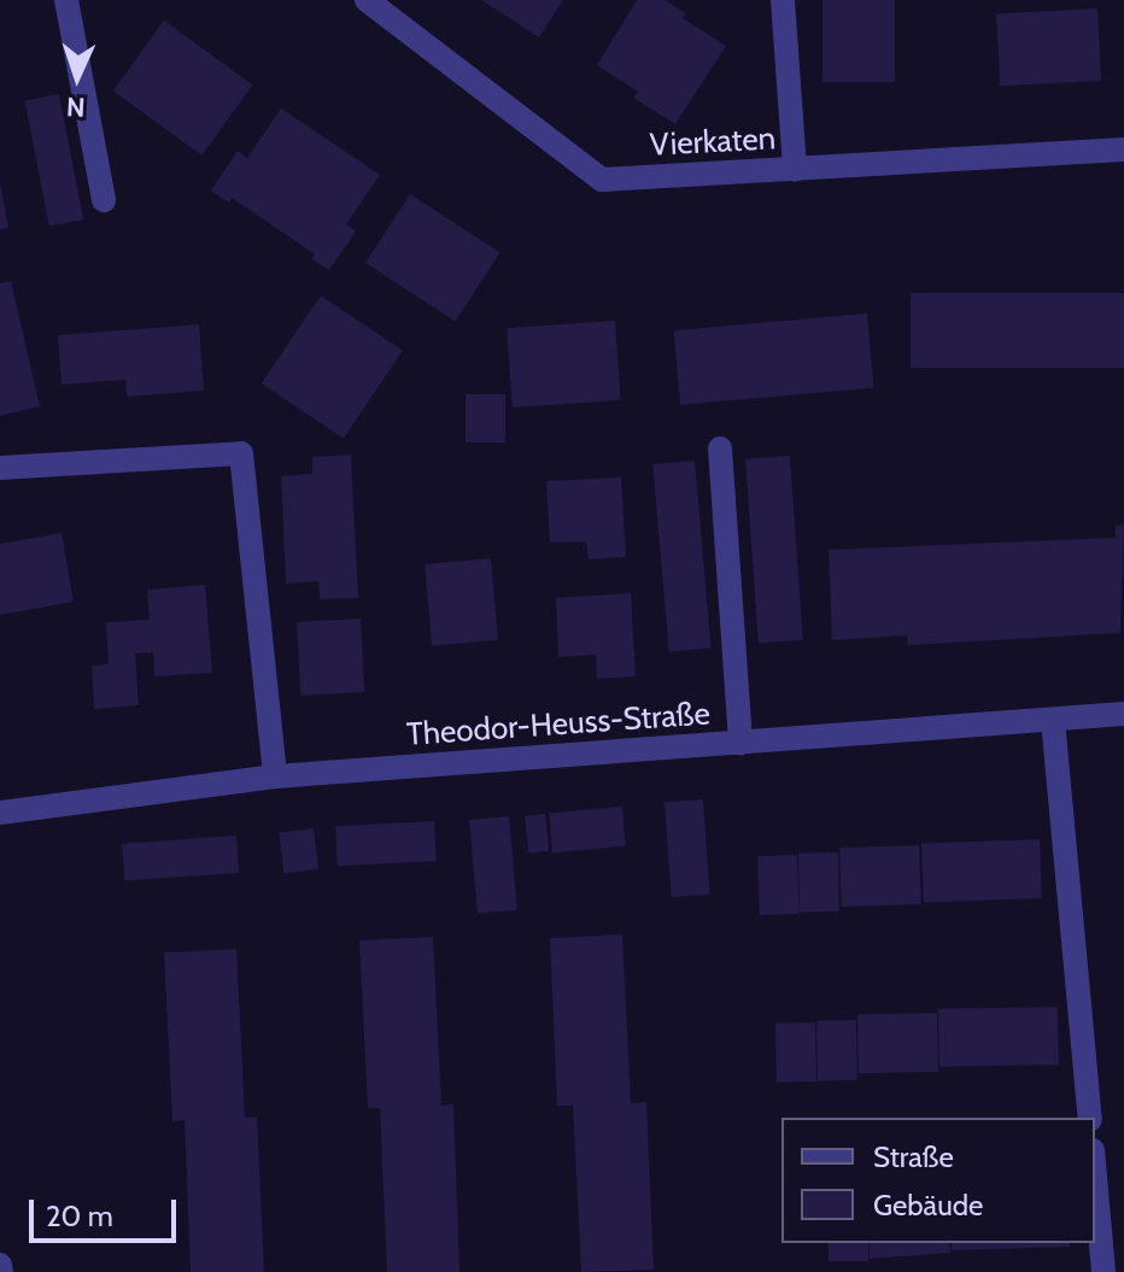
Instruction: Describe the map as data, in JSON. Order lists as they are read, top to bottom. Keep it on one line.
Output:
{"streets":{"street":["Vierkaten","Theodor-Heuss-Straße"]},"legend":["Straße","Gebäude"],"scale_bar":"20 m","north":"bottom"}
